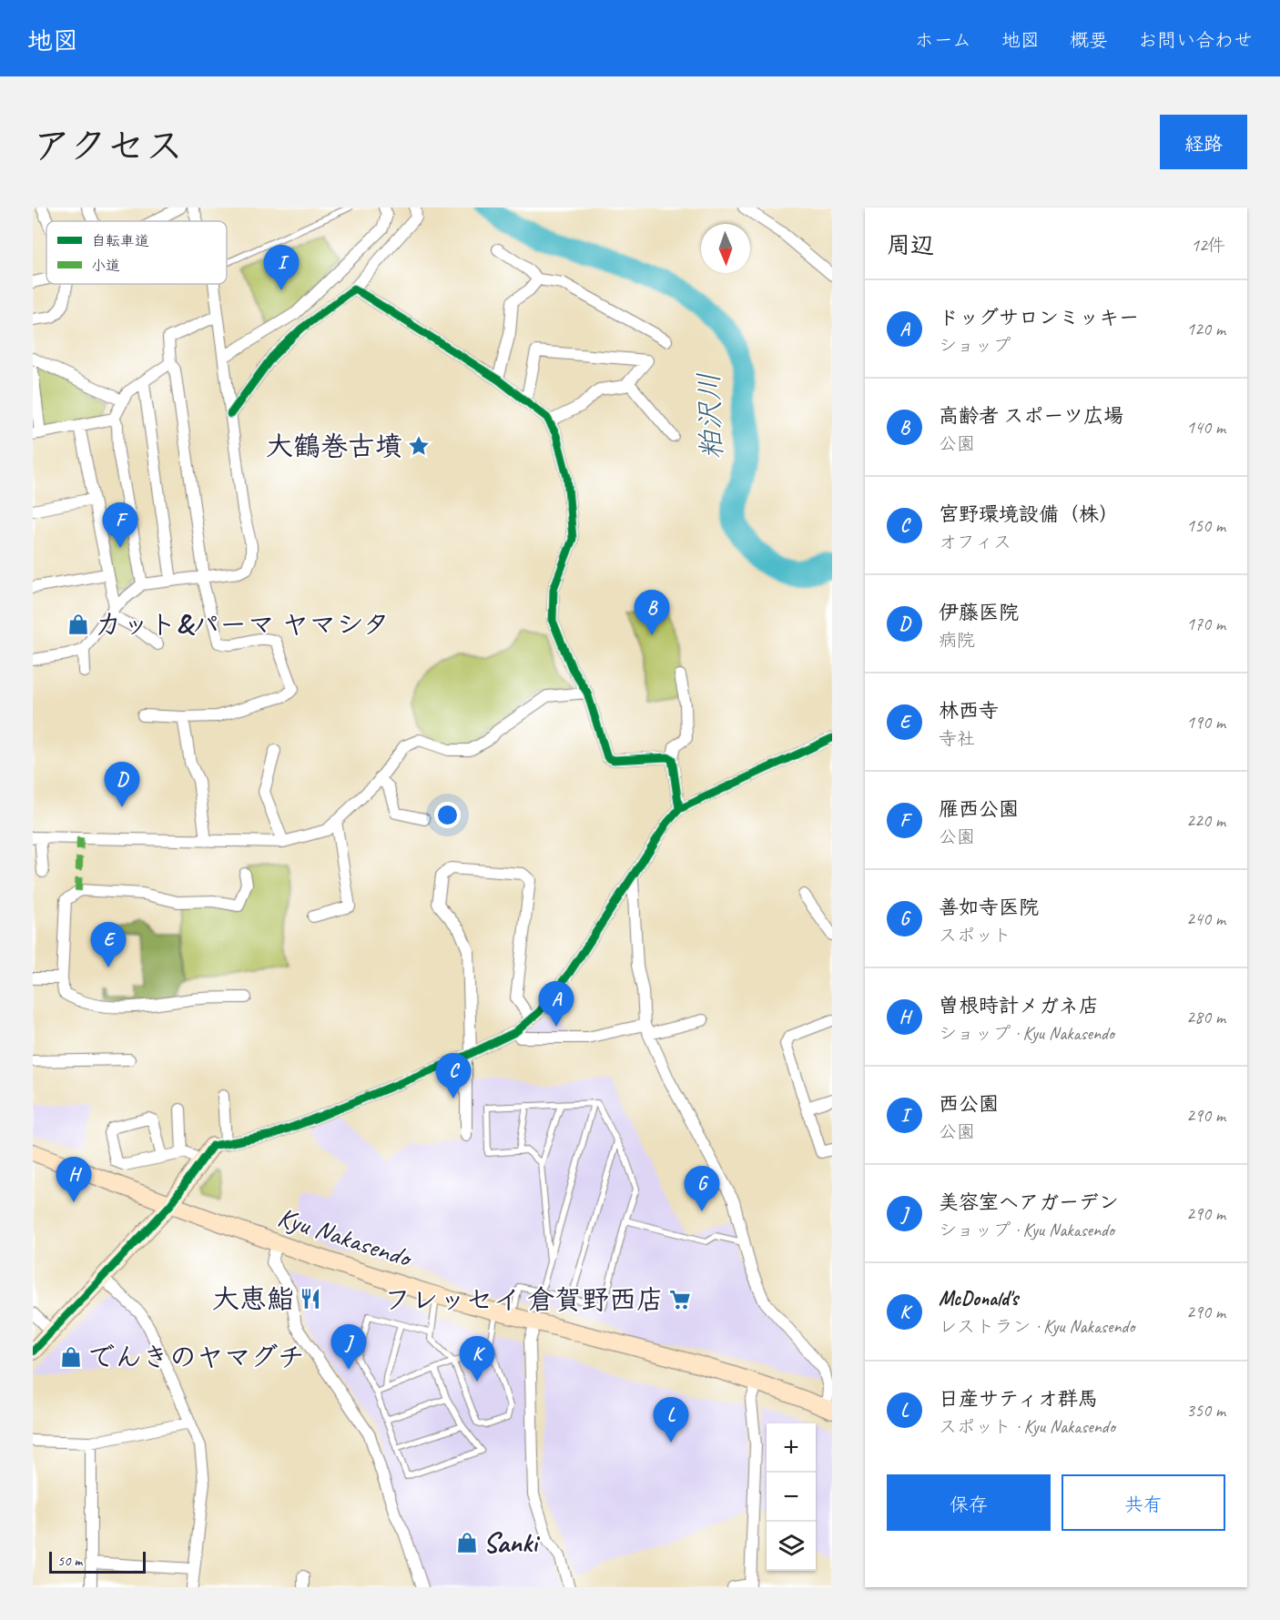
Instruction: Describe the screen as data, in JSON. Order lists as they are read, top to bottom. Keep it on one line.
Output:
{"streets":{"main road":["Kyu Nakasendo"]},"water":["粕沢川"],"places":{"place":["大鶴巻古墳"],"shop":["カット&パーマ ヤマシタ","でんきのヤマグチ","Sanki"],"restaurant":["大恵鮨"],"supermarket":["フレッセイ 倉賀野西店"]},"legend":["自転車道","小道"],"scale_bar":"50 m","north":"bottom","page":{"header":"地図","nav":["ホーム","地図","概要","お問い合わせ"],"title":"アクセス","buttons":["経路",["保存","共有"]],"heading":["周辺","12件"],"pins":["I","F","B","D","E","A","C","H","G","J","K","L"],"list":[{"mark":"A","name":"ドッグサロンミッキー","note":"ショップ","value":"120 m"},{"mark":"B","name":"高齢者 スポーツ広場","note":"公園","value":"140 m"},{"mark":"C","name":"宮野環境設備（株）","note":"オフィス","value":"150 m"},{"mark":"D","name":"伊藤医院","note":"病院","value":"170 m"},{"mark":"E","name":"林西寺","note":"寺社","value":"190 m"},{"mark":"F","name":"雁西公園","note":"公園","value":"220 m"},{"mark":"G","name":"善如寺医院","note":"スポット","value":"240 m"},{"mark":"H","name":"曽根時計メガネ店","note":"ショップ · Kyu Nakasendo","value":"280 m"},{"mark":"I","name":"西公園","note":"公園","value":"290 m"},{"mark":"J","name":"美容室ヘアガーデン","note":"ショップ · Kyu Nakasendo","value":"290 m"},{"mark":"K","name":"McDonald's","note":"レストラン · Kyu Nakasendo","value":"290 m"},{"mark":"L","name":"日産サティオ群馬","note":"スポット · Kyu Nakasendo","value":"350 m"}],"map_buttons":["+","−"],"scale":"50 m"}}
